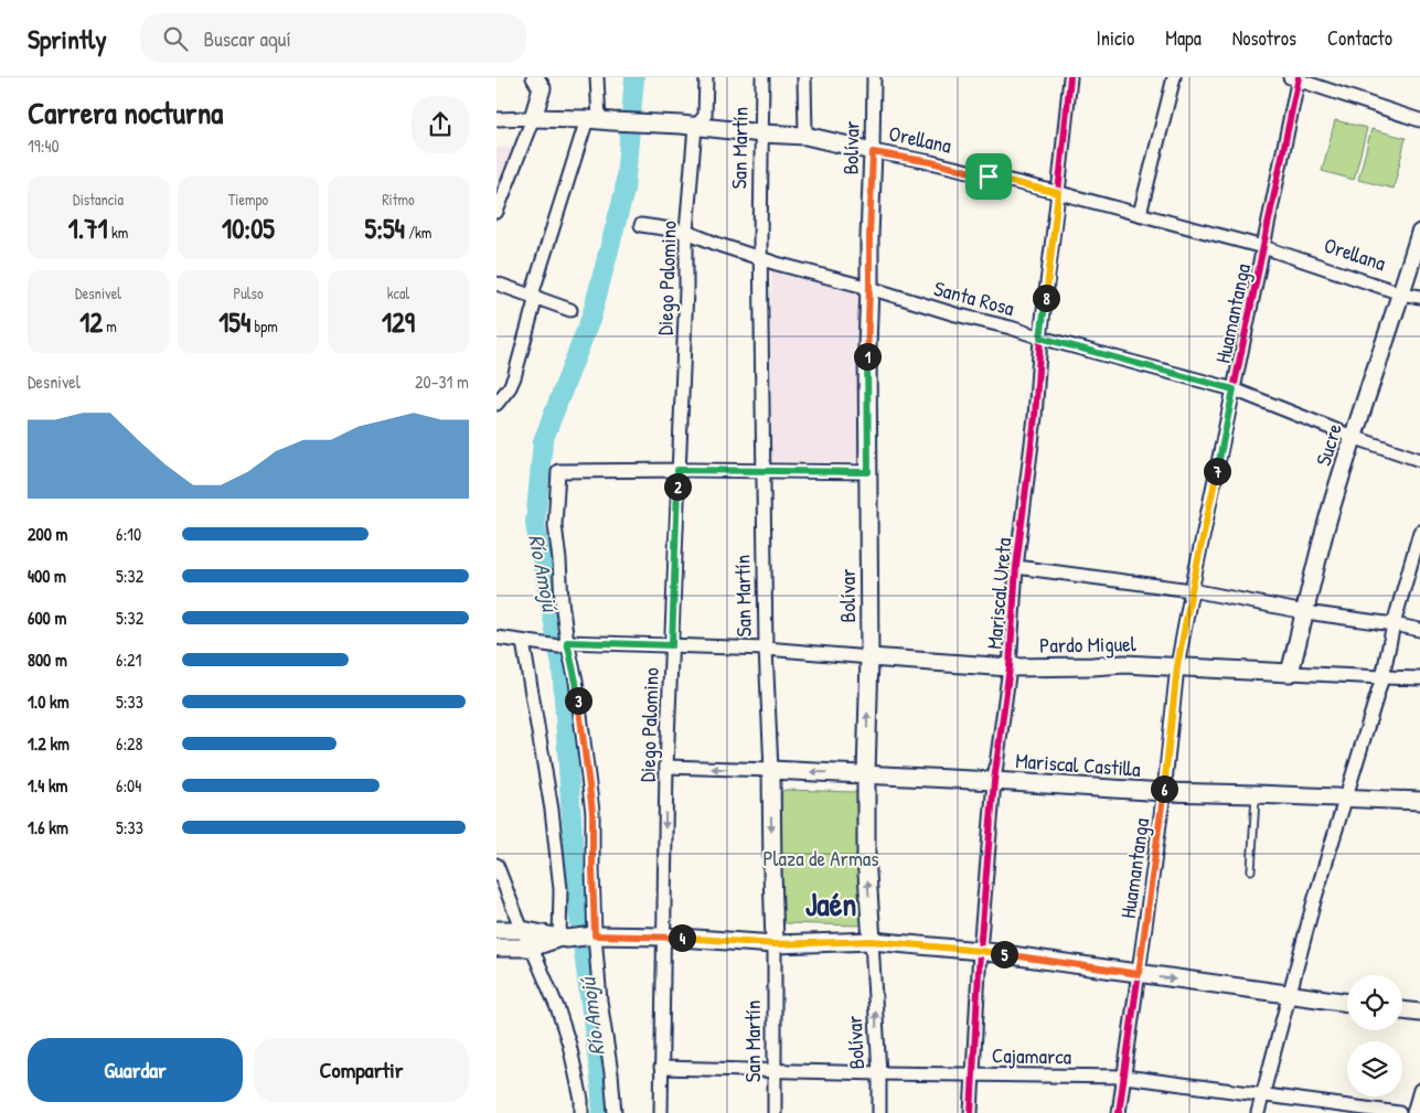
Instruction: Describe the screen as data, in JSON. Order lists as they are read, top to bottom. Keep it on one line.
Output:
{"streets":{"street":["Orellana","San Martín","Bolívar","Diego Palomino","Santa Rosa","Huamantanga","Sucre","Mariscal Ureta","Pardo Miguel","Mariscal Castilla","Cajamarca"]},"crossings":[["Orellana","San Martín"],["Orellana","Bolívar"],["Orellana","Diego Palomino"],["Orellana","Huamantanga"],["Orellana","Sucre"],["Orellana","Mariscal Ureta"],["San Martín","Santa Rosa"],["San Martín","Pardo Miguel"],["San Martín","Mariscal Castilla"],["San Martín","Cajamarca"],["Bolívar","Santa Rosa"],["Bolívar","Pardo Miguel"],["Bolívar","Mariscal Castilla"],["Bolívar","Cajamarca"],["Diego Palomino","Santa Rosa"],["Diego Palomino","Pardo Miguel"],["Diego Palomino","Mariscal Castilla"],["Diego Palomino","Cajamarca"],["Santa Rosa","Huamantanga"],["Santa Rosa","Sucre"],["Santa Rosa","Mariscal Ureta"],["Huamantanga","Pardo Miguel"],["Huamantanga","Mariscal Castilla"],["Huamantanga","Cajamarca"],["Sucre","Pardo Miguel"],["Mariscal Ureta","Pardo Miguel"],["Mariscal Ureta","Mariscal Castilla"],["Mariscal Ureta","Cajamarca"]],"one_way":["Bolívar"],"districts":["Jaén"],"water":["Río Amojú"],"parks":["Plaza de Armas"],"page":{"header":"Sprintly","search":"Buscar aquí","nav":["Inicio","Mapa","Nosotros","Contacto"],"heading":["Carrera nocturna","19:40"],"stats":[["Distancia","1.71 km"],["Tiempo","10:05"],["Ritmo","5:54 /km"],["Desnivel","12 m"],["Pulso","154 bpm"],["kcal","129"]],"pins":["8","1","7","2","3","6","4","5"],"chart":["Desnivel","20–31 m"],"list":[{"name":"200 m","note":"6:10"},{"name":"400 m","note":"5:32"},{"name":"600 m","note":"5:32"},{"name":"800 m","note":"6:21"},{"name":"1.0 km","note":"5:33"},{"name":"1.2 km","note":"6:28"},{"name":"1.4 km","note":"6:04"},{"name":"1.6 km","note":"5:33"}],"buttons":["Guardar","Compartir"]}}
